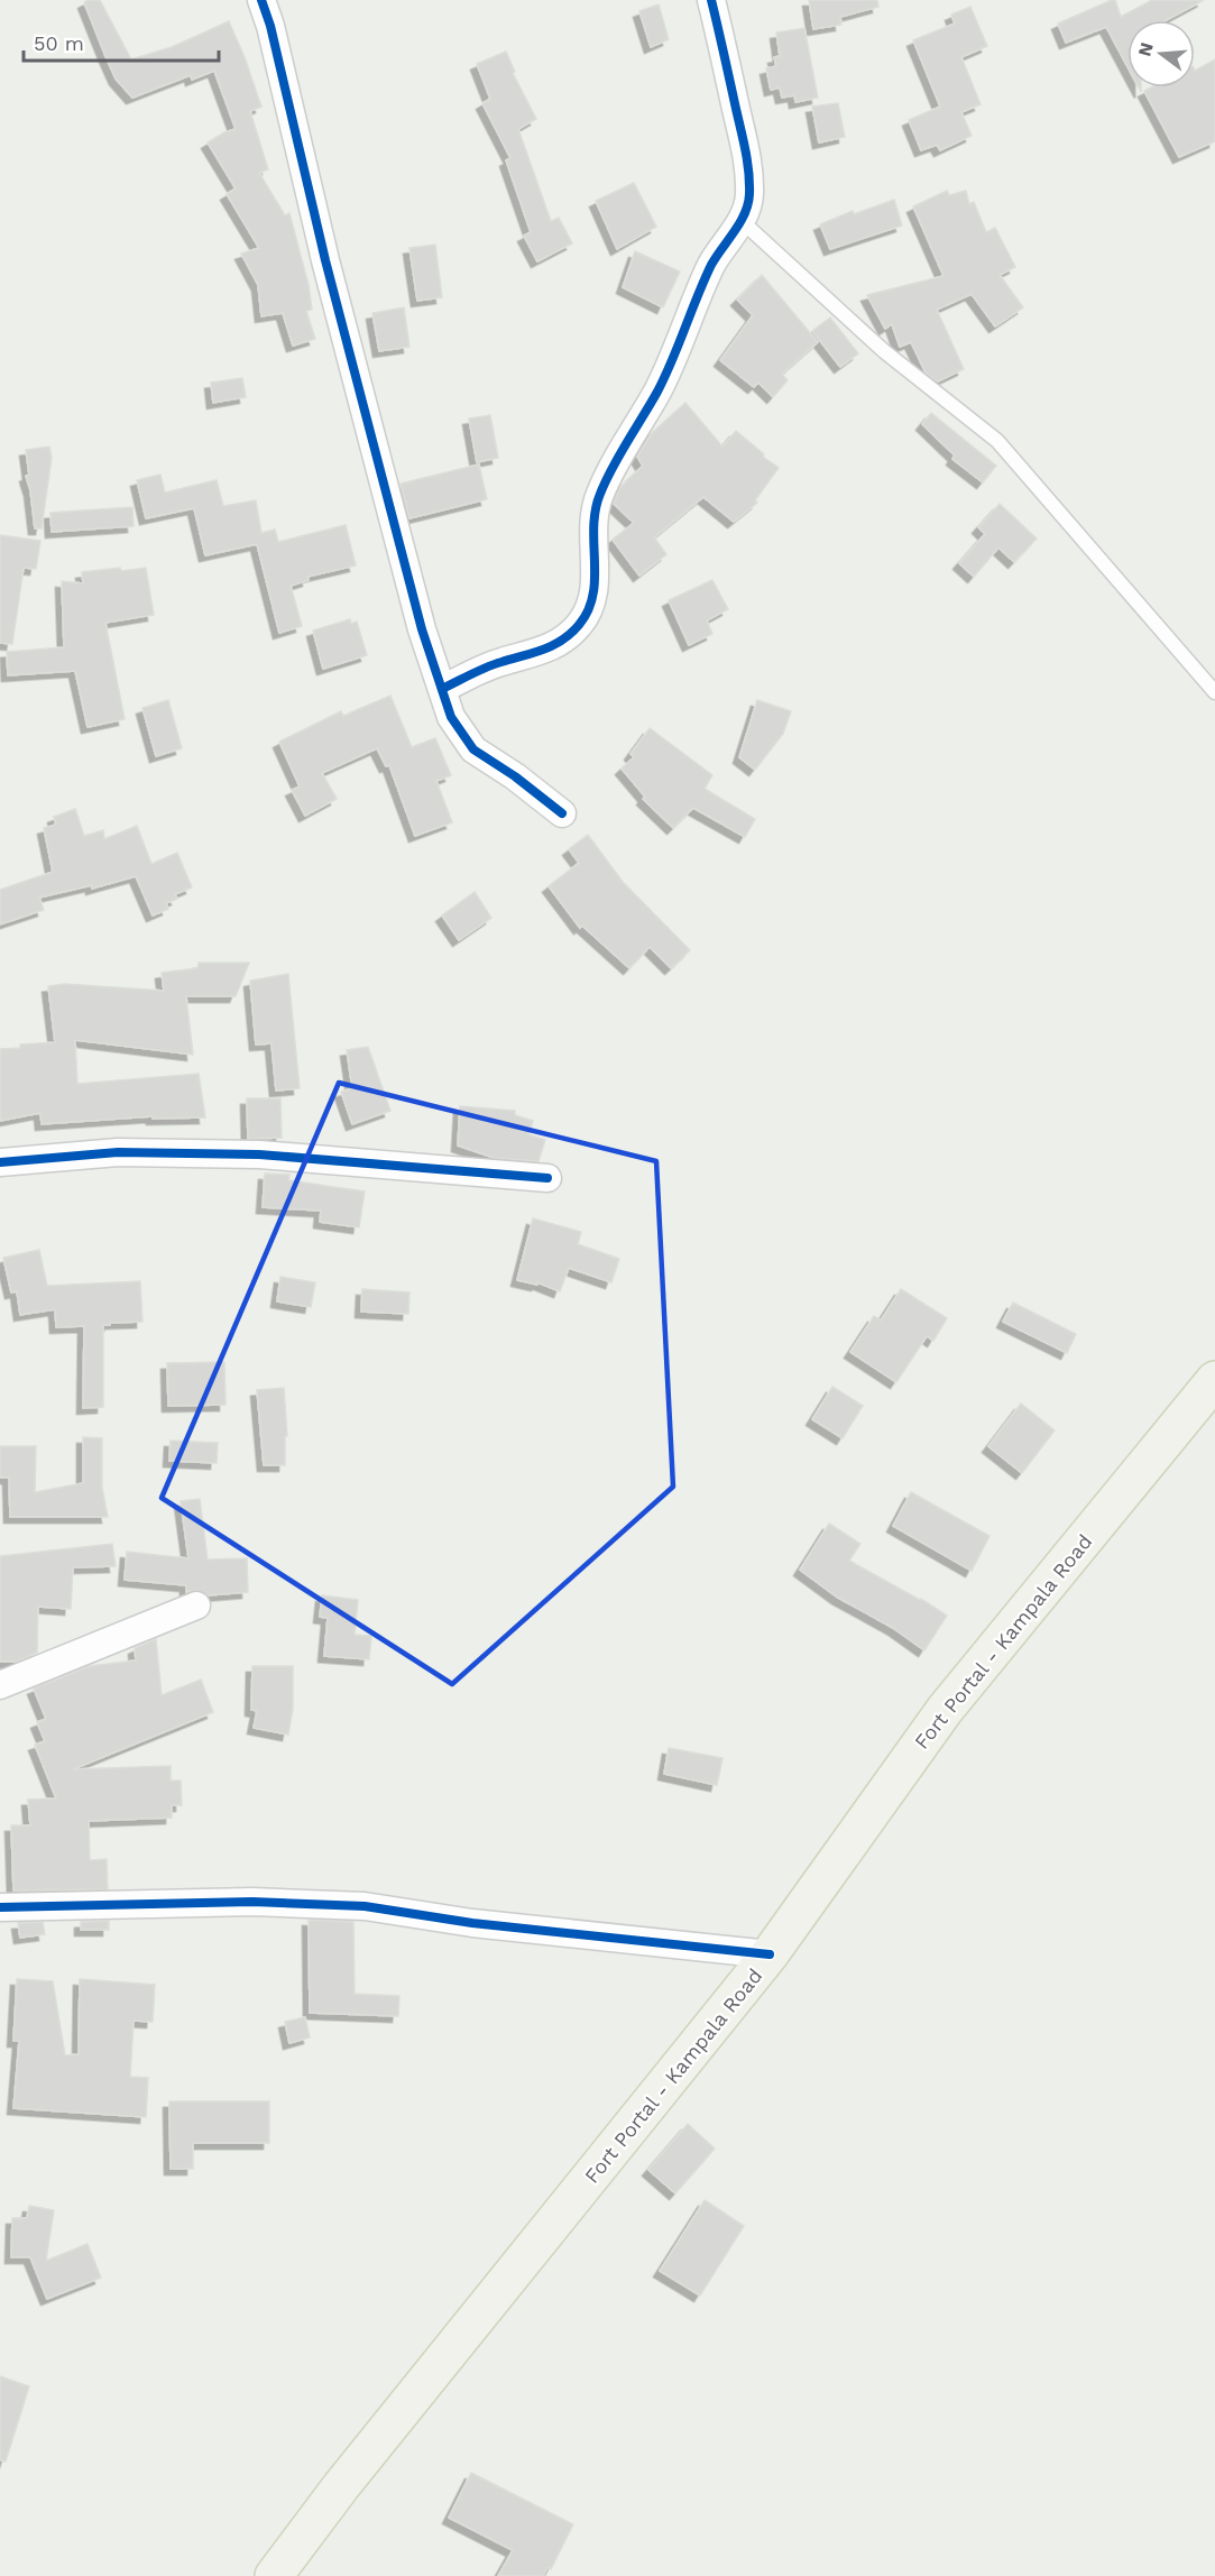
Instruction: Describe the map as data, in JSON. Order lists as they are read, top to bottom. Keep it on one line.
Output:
{"streets":{"main road":["Fort Portal - Kampala Road"]},"scale_bar":"50 m","north":"left"}
